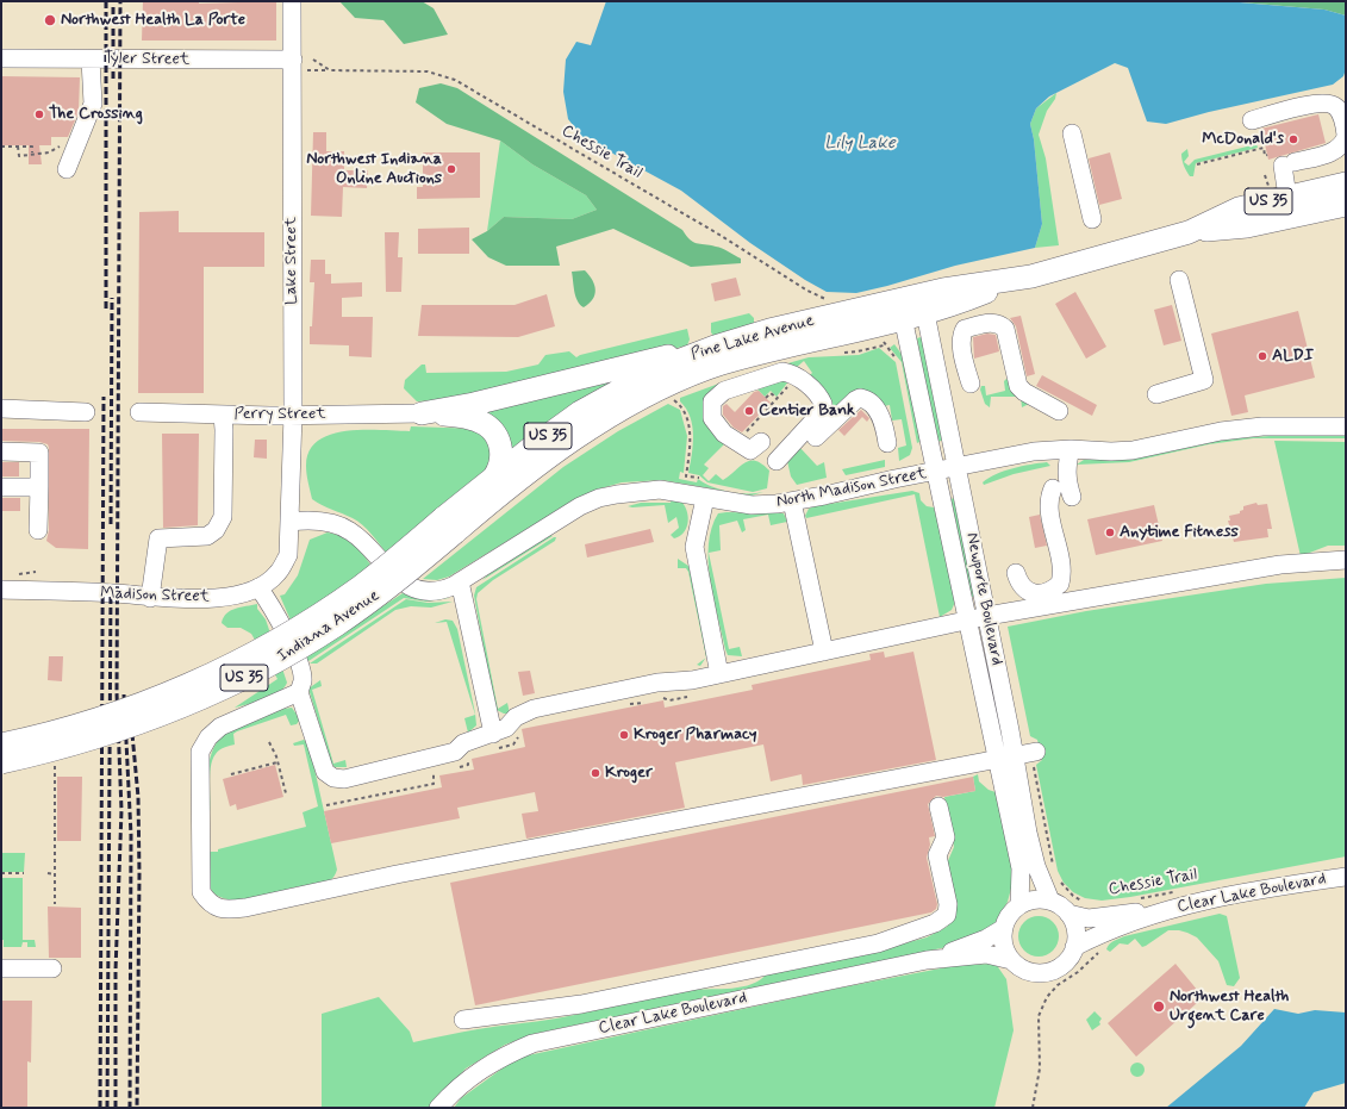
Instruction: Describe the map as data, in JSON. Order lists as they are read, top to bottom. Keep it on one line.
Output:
{"streets":{"main road":["US 35","Pine Lake Avenue","Indiana Avenue"],"street":["Tyler Street","Lake Street","Perry Street","North Madison Street","Madison Street","Newporte Boulevard","Clear Lake Boulevard"],"path":["Chessie Trail"]},"crossings":[["Tyler Street","Lake Street"],["Lake Street","Perry Street"],["Lake Street","North Madison Street"],["Lake Street","Madison Street"],["Pine Lake Avenue","Newporte Boulevard"],["Pine Lake Avenue","Indiana Avenue"],["North Madison Street","Madison Street"],["North Madison Street","Newporte Boulevard"],["Newporte Boulevard","Clear Lake Boulevard"]],"water":["Lily Lake"],"places":["Northwest Health La Porte","The Crossing","McDonald's","Northwest Indiana Online Auctions","ALDI","Centier Bank","Anytime Fitness","Kroger Pharmacy","Kroger","Northwest Health Urgent Care"]}
